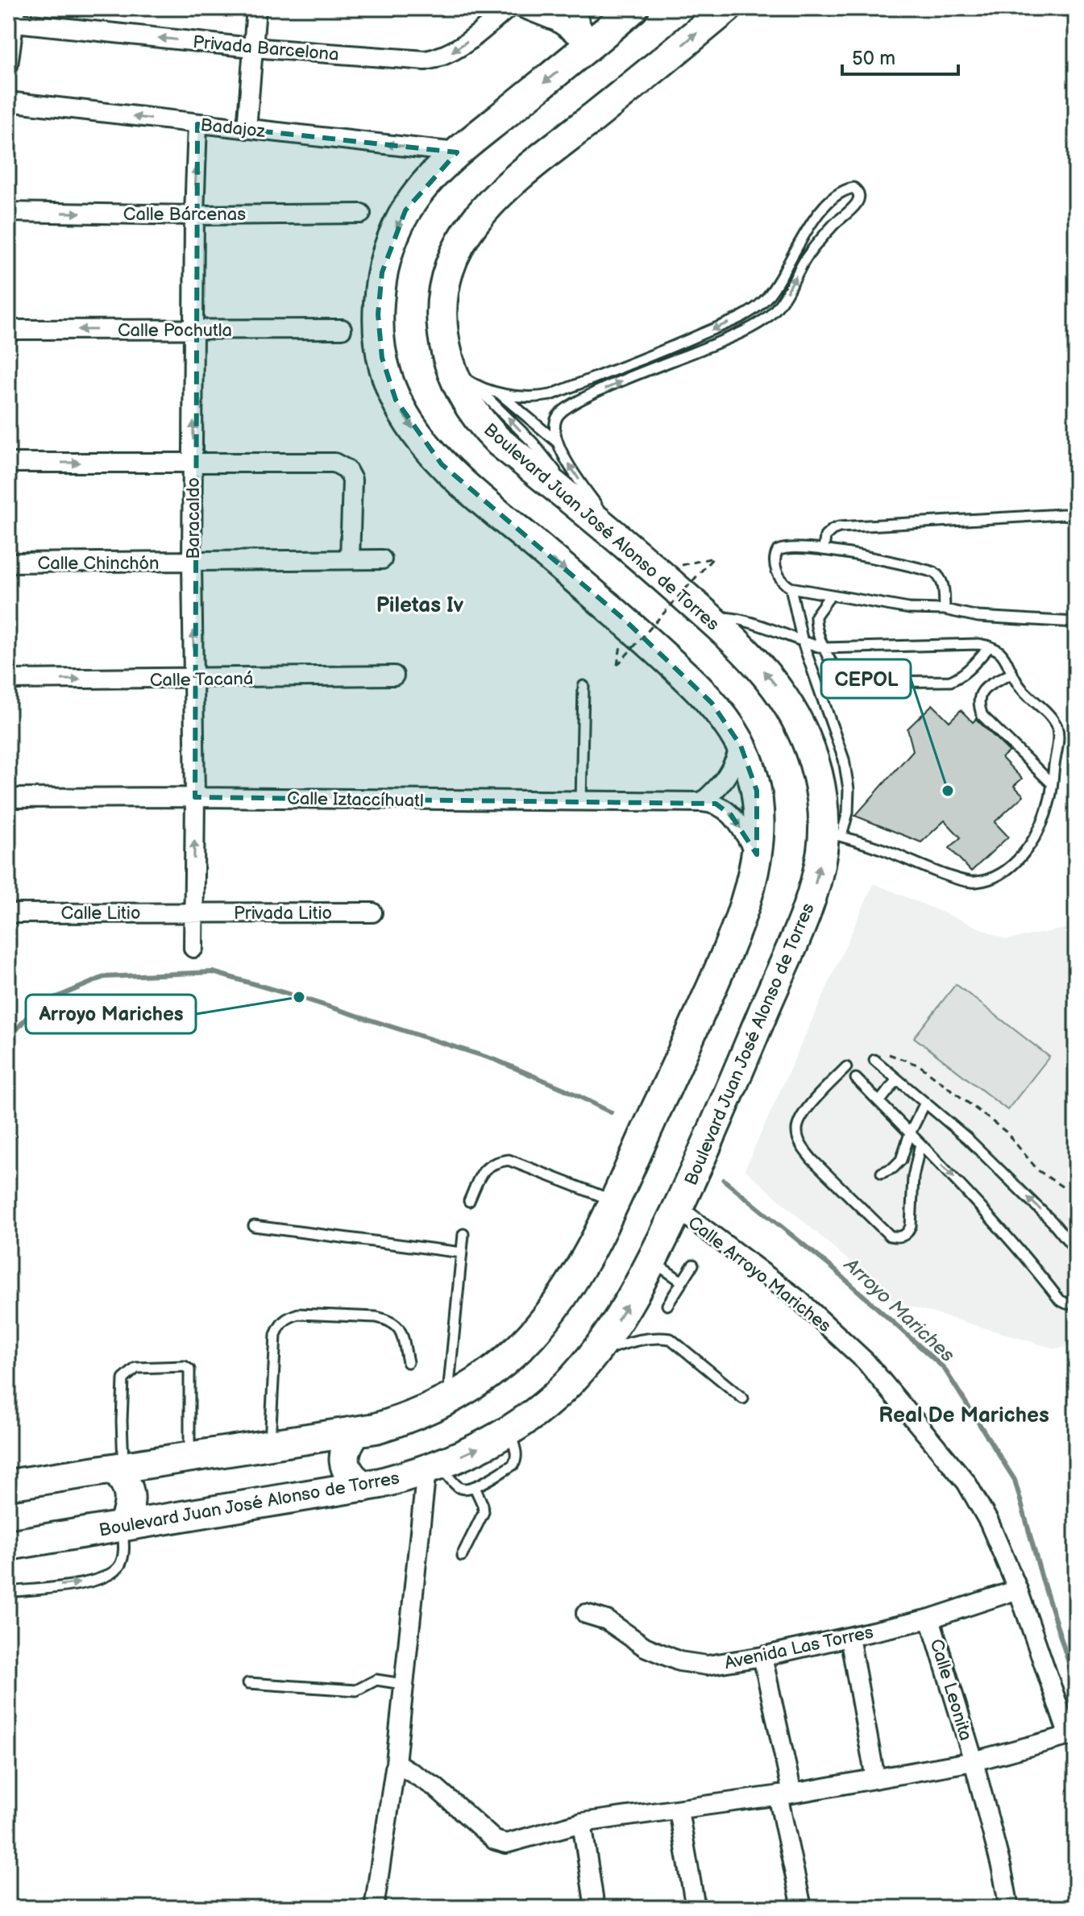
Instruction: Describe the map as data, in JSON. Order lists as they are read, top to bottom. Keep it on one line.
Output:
{"streets":{"main road":["Boulevard Juan José Alonso de Torres"],"street":["Privada Barcelona","Badajoz","Calle Bárcenas","Calle Pochutla","Baracaldo","Calle Chinchón","Calle Tacaná","Calle Iztaccíhuatl","Calle Litio","Privada Litio","Calle Arroyo Mariches","Avenida Las Torres","Calle Leonita"]},"crossings":[["Badajoz","Baracaldo"],["Calle Bárcenas","Baracaldo"],["Calle Pochutla","Baracaldo"],["Baracaldo","Calle Chinchón"],["Baracaldo","Calle Tacaná"],["Baracaldo","Calle Iztaccíhuatl"],["Baracaldo","Calle Litio"],["Baracaldo","Privada Litio"],["Boulevard Juan José Alonso de Torres","Calle Arroyo Mariches"],["Calle Litio","Privada Litio"],["Calle Arroyo Mariches","Avenida Las Torres"],["Avenida Las Torres","Calle Leonita"]],"one_way":["Privada Barcelona","Badajoz","Calle Bárcenas","Baracaldo","Calle Tacaná"],"districts":["Piletas Iv","Real De Mariches"],"water":["Arroyo Mariches"],"places":["CEPOL","Arroyo Mariches"],"scale_bar":"50 m"}
